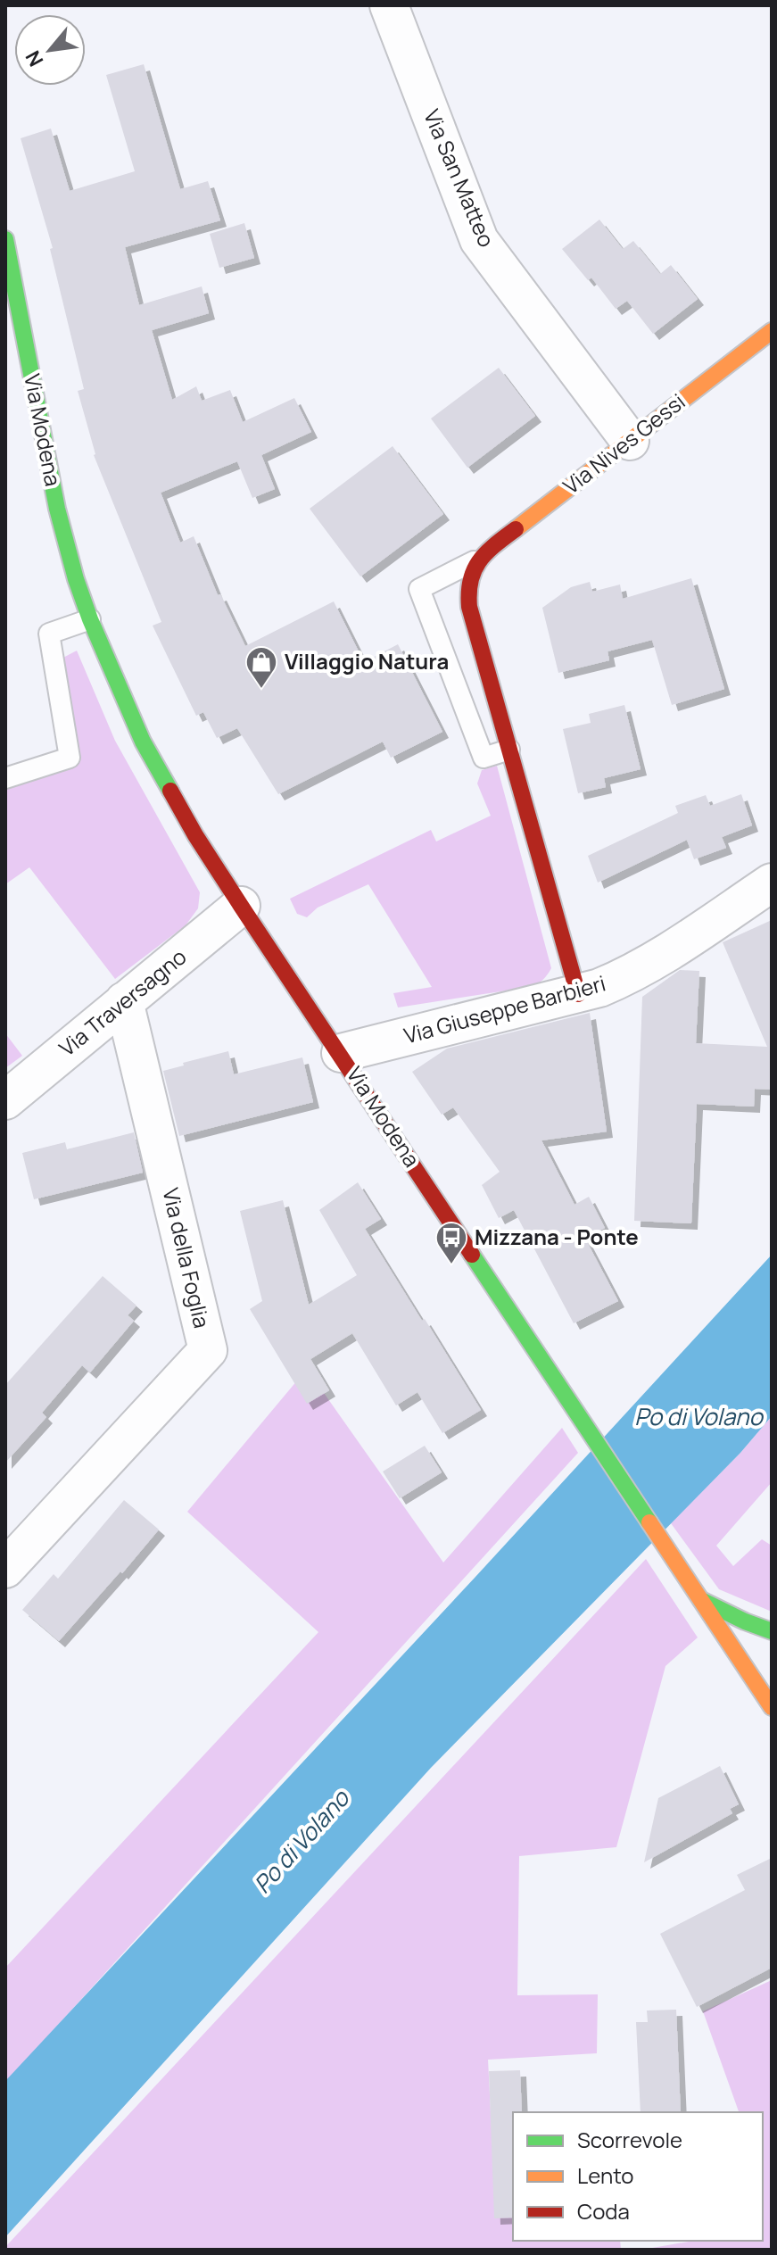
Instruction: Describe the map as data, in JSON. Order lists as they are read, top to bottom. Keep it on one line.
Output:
{"streets":{"main road":["Via Modena","Via Nives Gessi"],"street":["Via San Matteo","Via Traversagno","Via Giuseppe Barbieri","Via della Foglia"]},"crossings":[["Via San Matteo","Via Nives Gessi"],["Via Modena","Via Traversagno"],["Via Modena","Via Giuseppe Barbieri"],["Via Traversagno","Via della Foglia"]],"water":["Po di Volano"],"places":{"shop":["Villaggio Natura"],"bus stop":["Mizzana - Ponte"]},"legend":["Scorrevole","Lento","Coda"],"north":"bottom left"}
